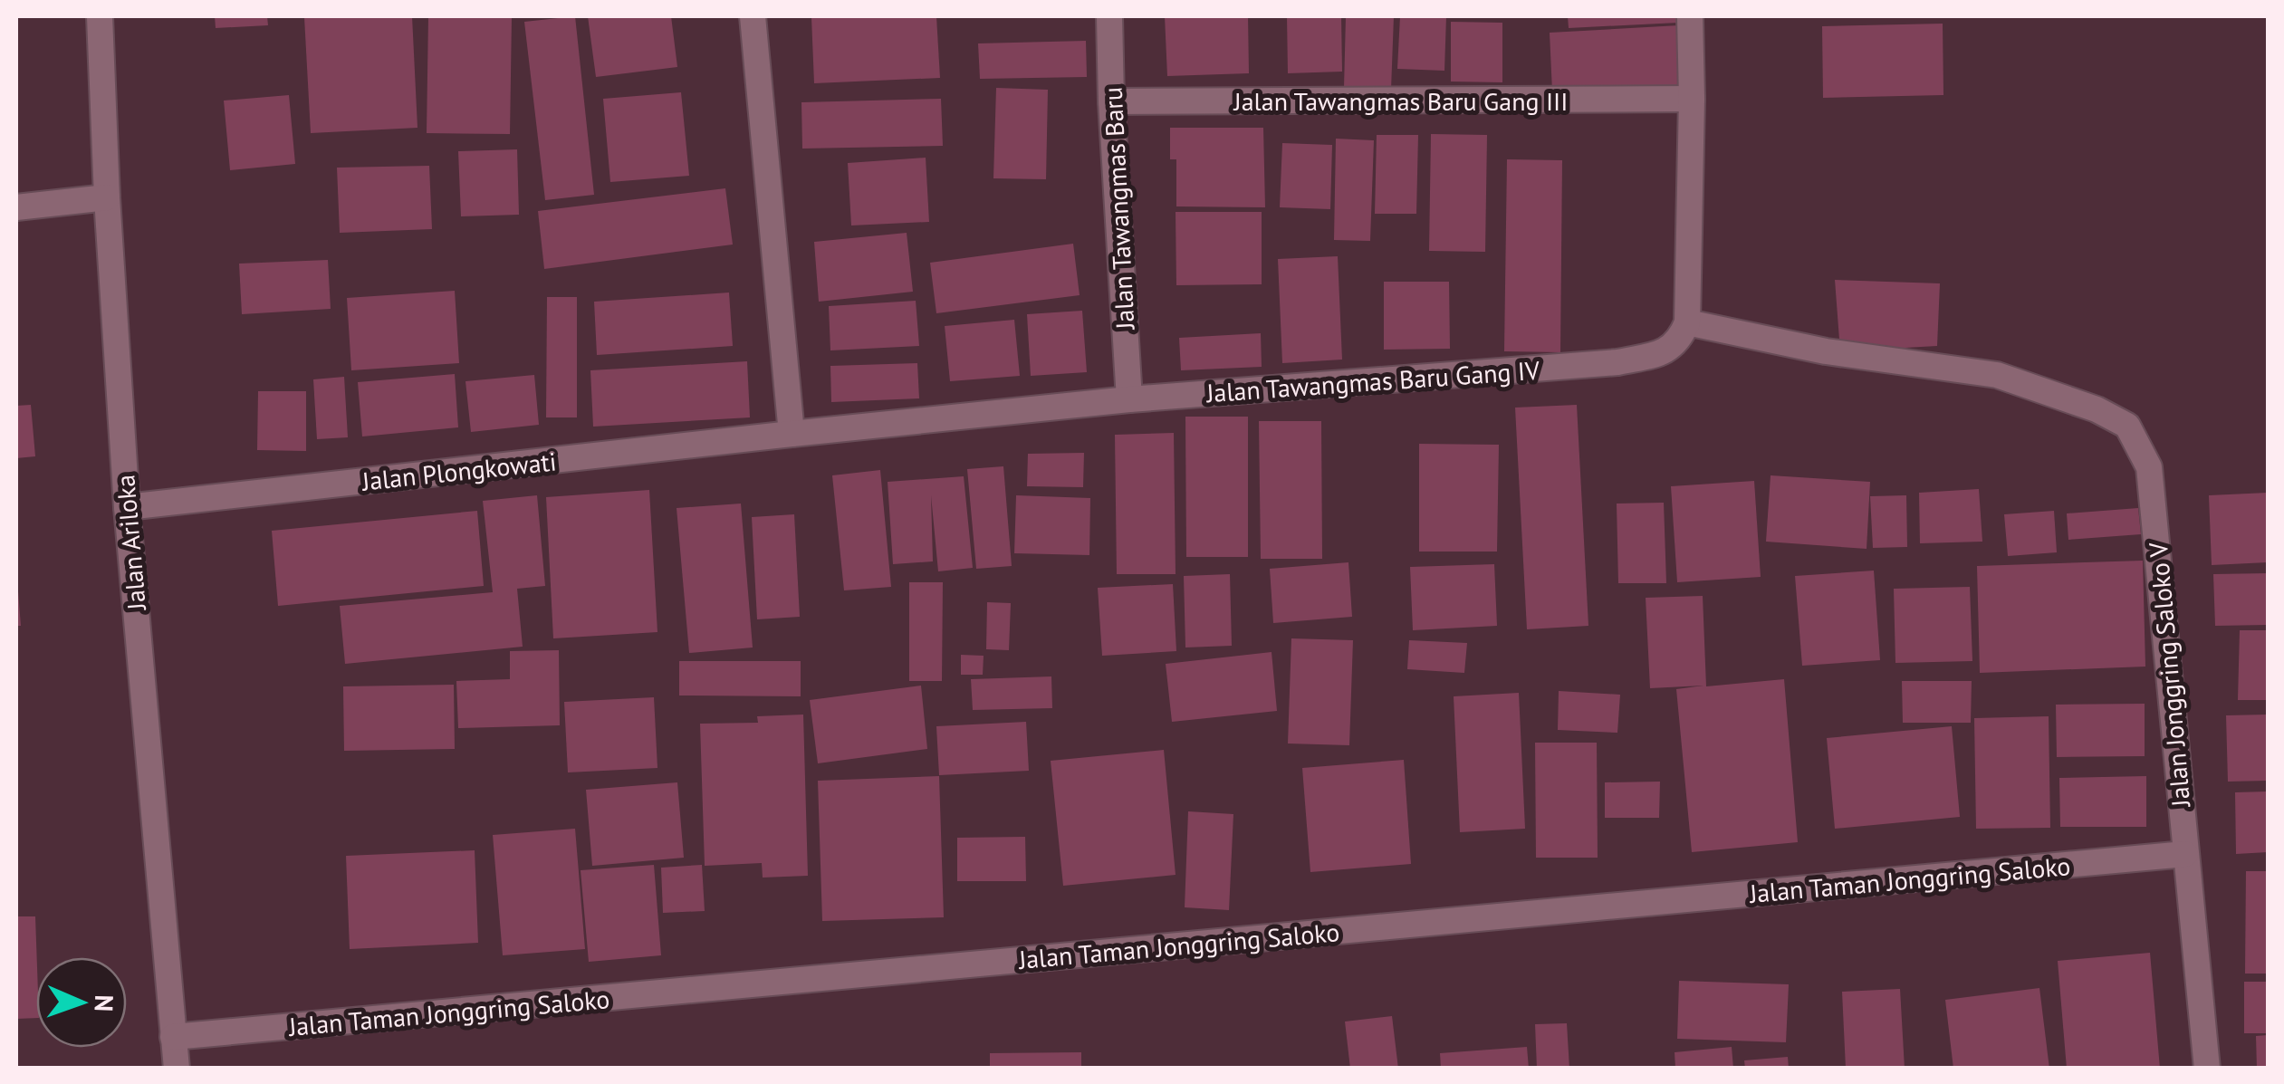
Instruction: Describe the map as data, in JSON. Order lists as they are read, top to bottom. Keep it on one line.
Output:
{"streets":{"street":["Jalan Tawangmas Baru Gang III","Jalan Tawangmas Baru","Jalan Tawangmas Baru Gang IV","Jalan Plongkowati","Jalan Ariloka","Jalan Jonggring Saloko V","Jalan Taman Jonggring Saloko"]},"crossings":[["Jalan Tawangmas Baru Gang III","Jalan Tawangmas Baru"],["Jalan Tawangmas Baru","Jalan Tawangmas Baru Gang IV"],["Jalan Tawangmas Baru","Jalan Plongkowati"],["Jalan Tawangmas Baru Gang IV","Jalan Plongkowati"],["Jalan Tawangmas Baru Gang IV","Jalan Jonggring Saloko V"],["Jalan Plongkowati","Jalan Ariloka"],["Jalan Ariloka","Jalan Taman Jonggring Saloko"],["Jalan Jonggring Saloko V","Jalan Taman Jonggring Saloko"]],"north":"right"}
